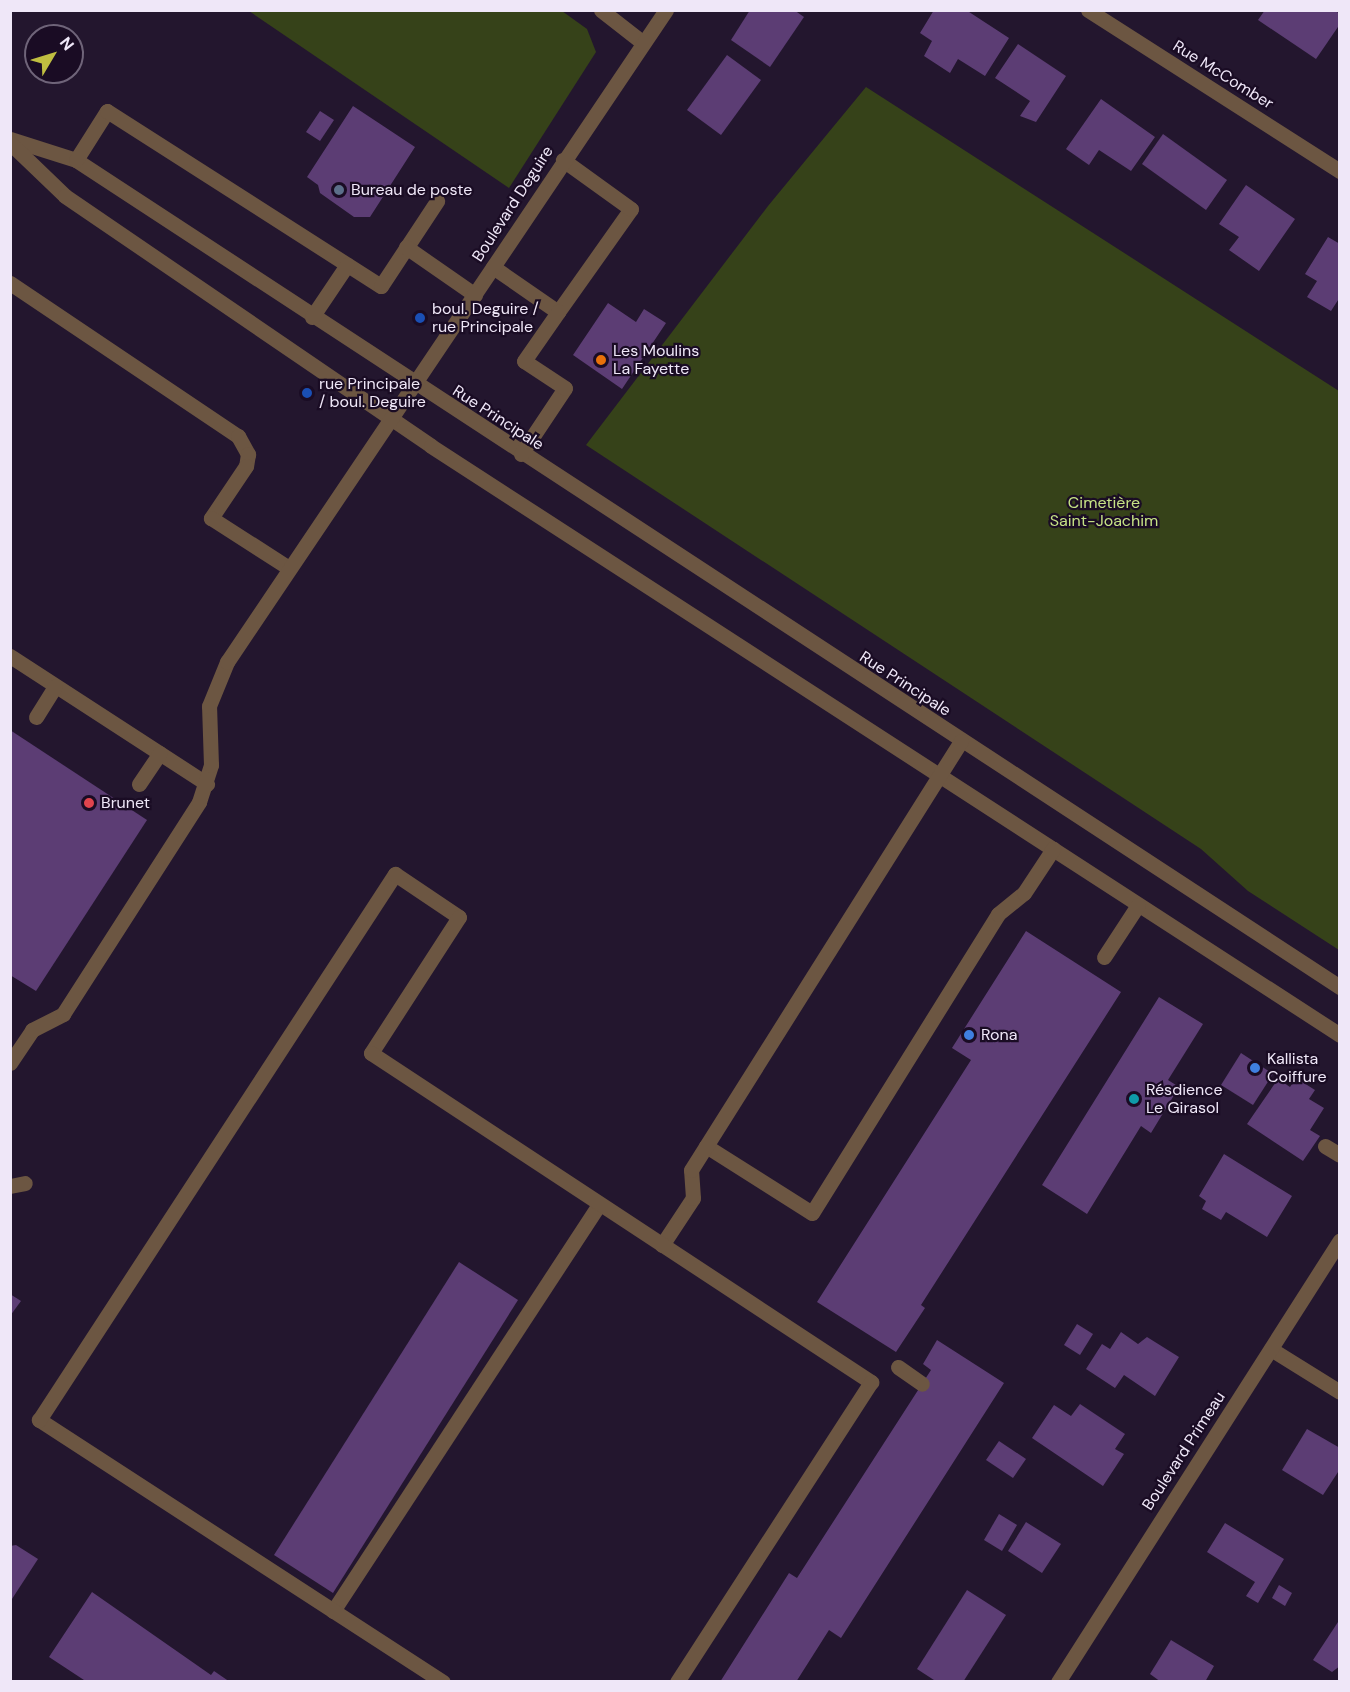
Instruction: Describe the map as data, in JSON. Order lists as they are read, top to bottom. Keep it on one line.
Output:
{"streets":{"street":["Rue McComber","Boulevard Deguire","Rue Principale","Boulevard Primeau"]},"crossings":[["Boulevard Deguire","Rue Principale"]],"parks":["Cimetière Saint-Joachim"],"places":["Bureau de poste","boul. Deguire / rue Principale","Les Moulins La Fayette","rue Principale / boul. Deguire","Brunet","Rona","Kallista Coiffure","Résdience Le Girasol"],"north":"top right"}
